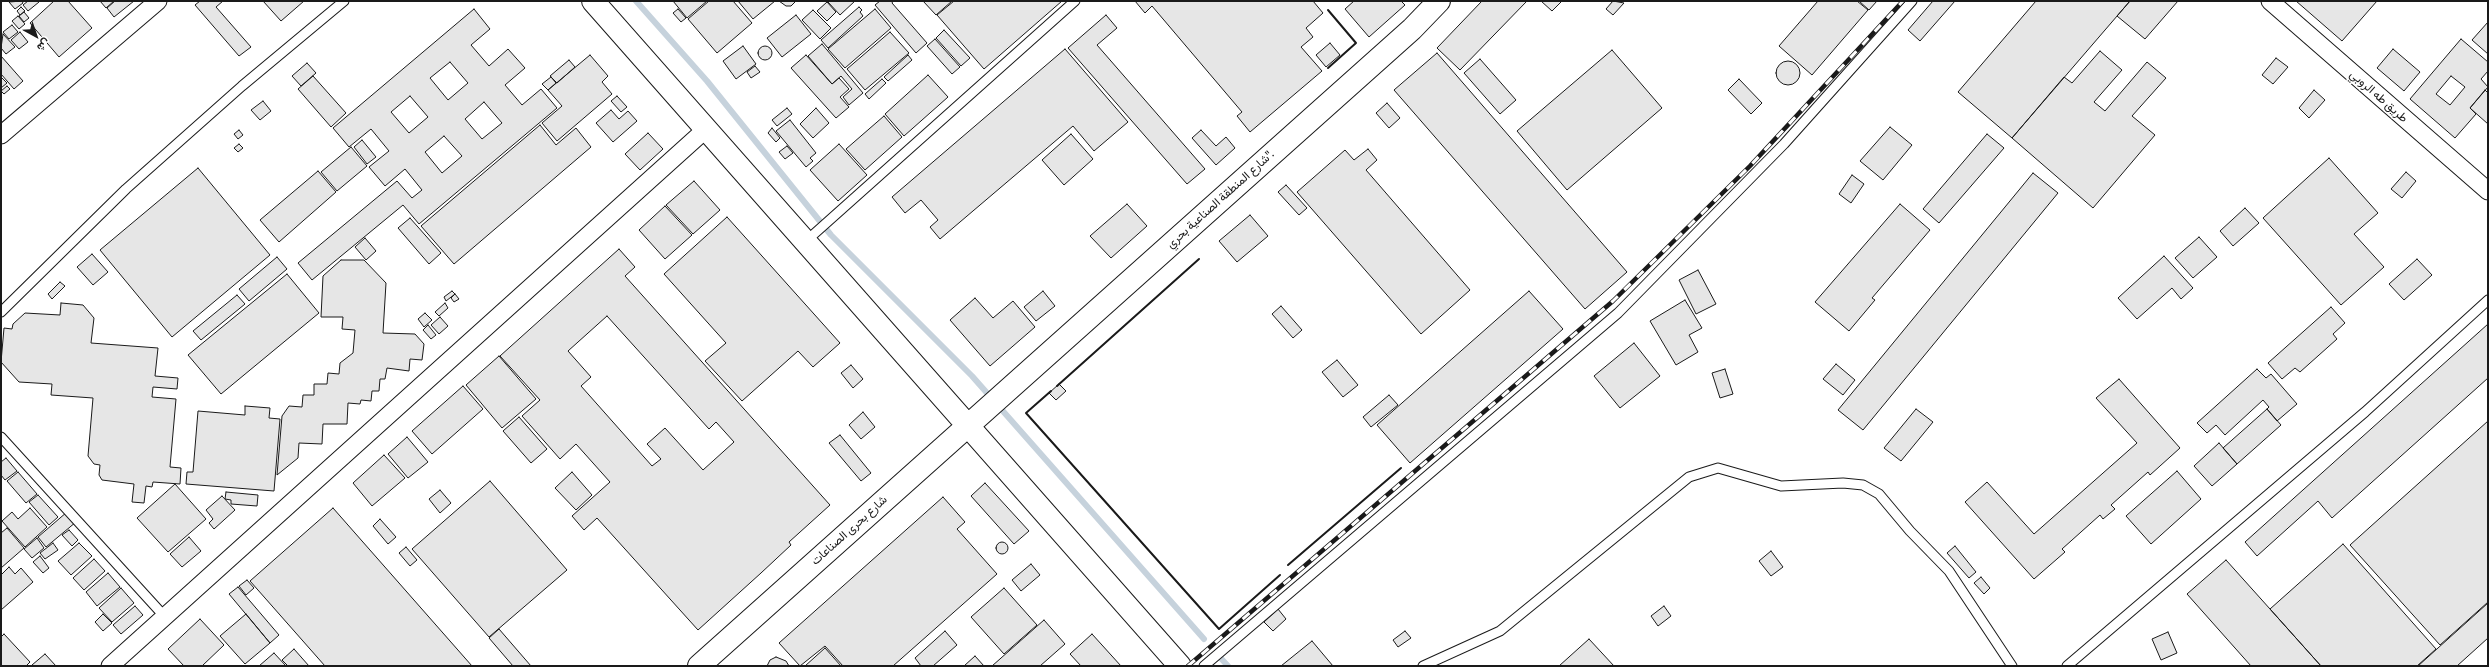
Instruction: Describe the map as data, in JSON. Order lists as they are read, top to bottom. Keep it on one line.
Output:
{"streets":{"street":["طريق طه الروبي","شارع المنطقة الصناعية بحري\".","شارع بحرى الصناعات"]},"crossings":[["شارع المنطقة الصناعية بحري\".","شارع بحرى الصناعات"]],"north":"bottom right"}
